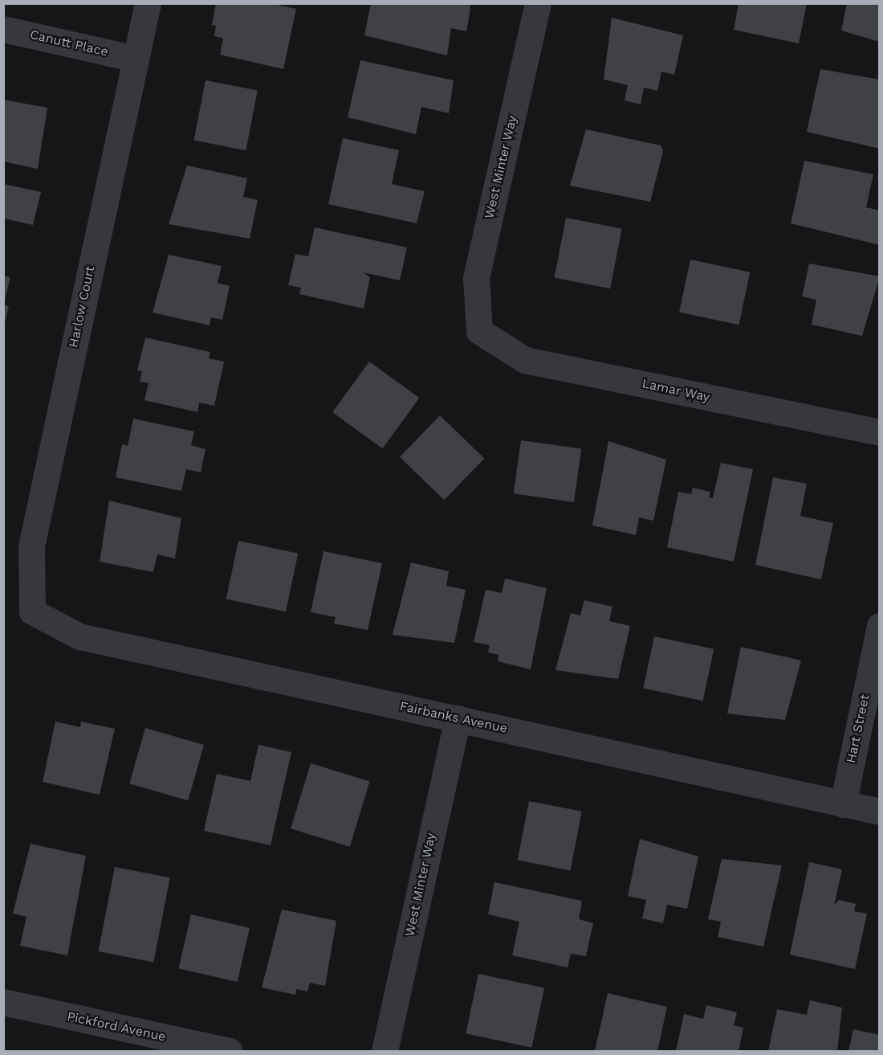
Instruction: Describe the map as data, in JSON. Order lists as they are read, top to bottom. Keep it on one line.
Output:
{"streets":{"street":["Canutt Place","West Minter Way","Harlow Court","Lamar Way","Fairbanks Avenue","Hart Street","Pickford Avenue"]},"crossings":[["Canutt Place","Harlow Court"],["West Minter Way","Lamar Way"],["West Minter Way","Fairbanks Avenue"],["Harlow Court","Fairbanks Avenue"],["Fairbanks Avenue","Hart Street"]]}
